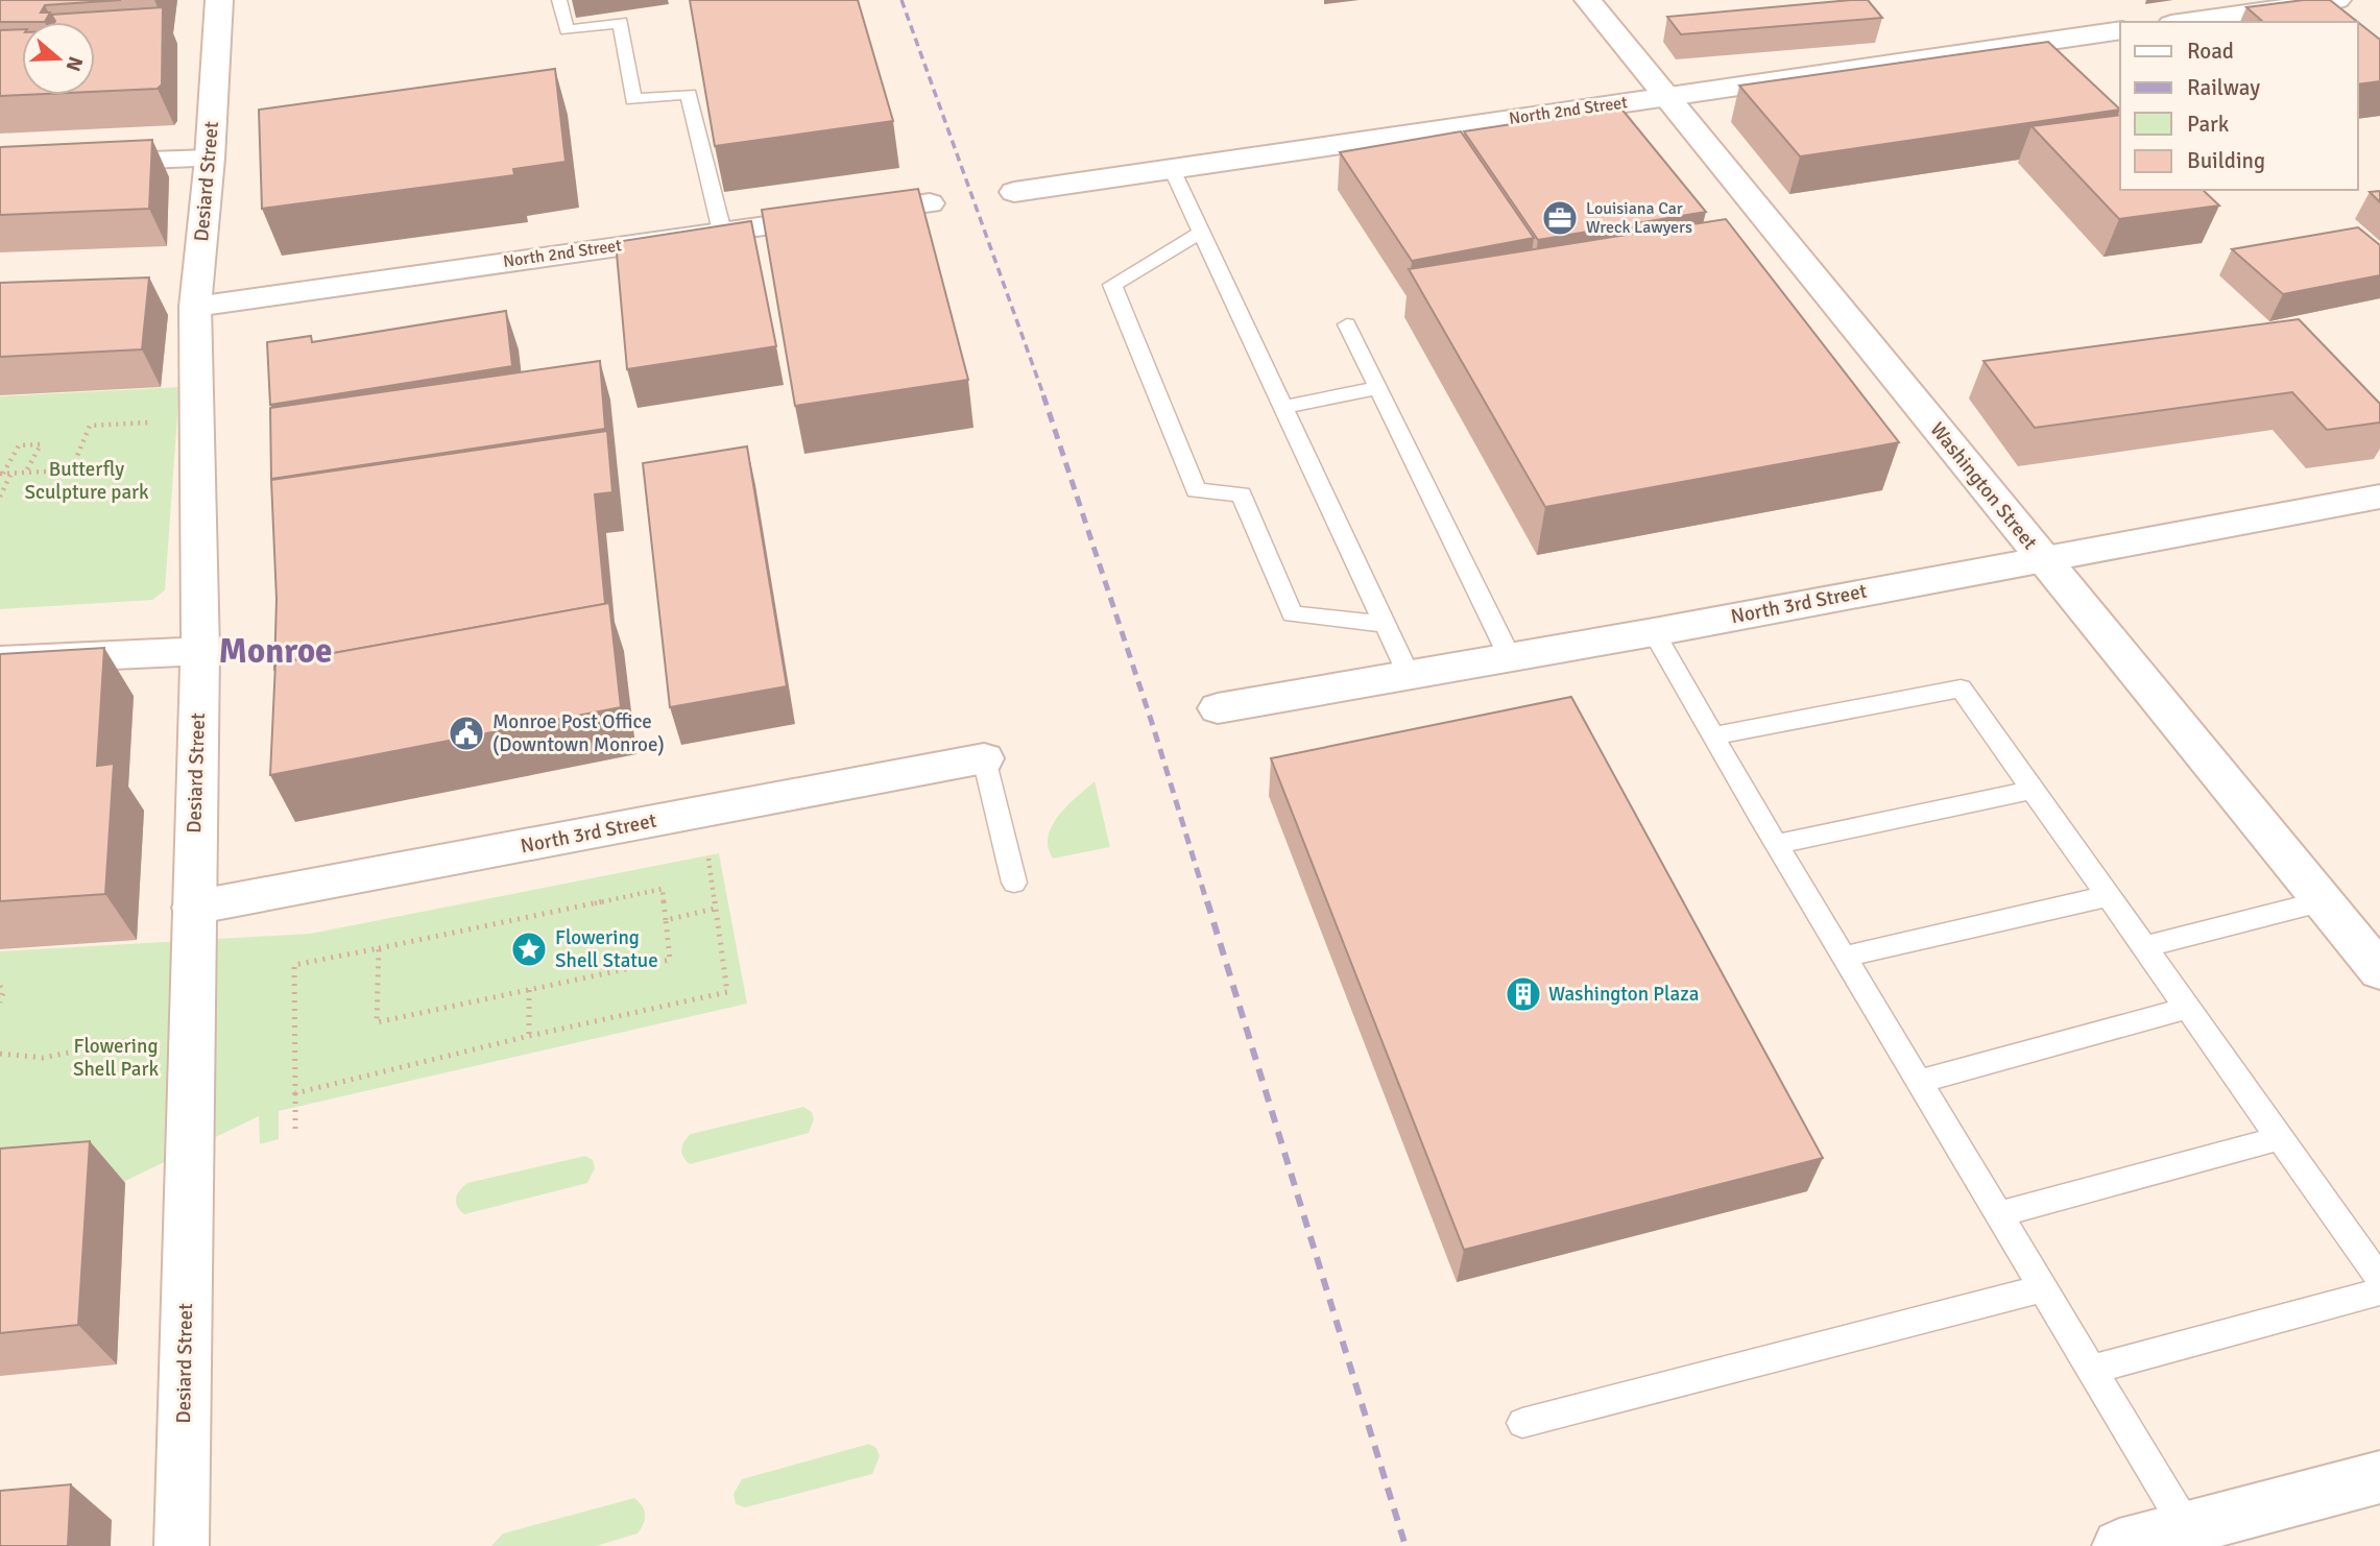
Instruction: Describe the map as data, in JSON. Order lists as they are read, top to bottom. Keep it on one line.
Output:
{"streets":{"street":["North 2nd Street","Desiard Street","Washington Street","North 3rd Street"]},"crossings":[["North 2nd Street","Desiard Street"],["North 2nd Street","Washington Street"],["Desiard Street","North 3rd Street"],["Washington Street","North 3rd Street"]],"districts":["Monroe"],"parks":["Butterfly Sculpture park","Flowering Shell Park"],"places":{"office":["Louisiana Car Wreck Lawyers"],"public building":["Monroe Post Office (Downtown Monroe)"],"place":["Flowering Shell Statue"],"building":["Washington Plaza"]},"legend":["Road","Railway","Park","Building"],"north":"right"}
